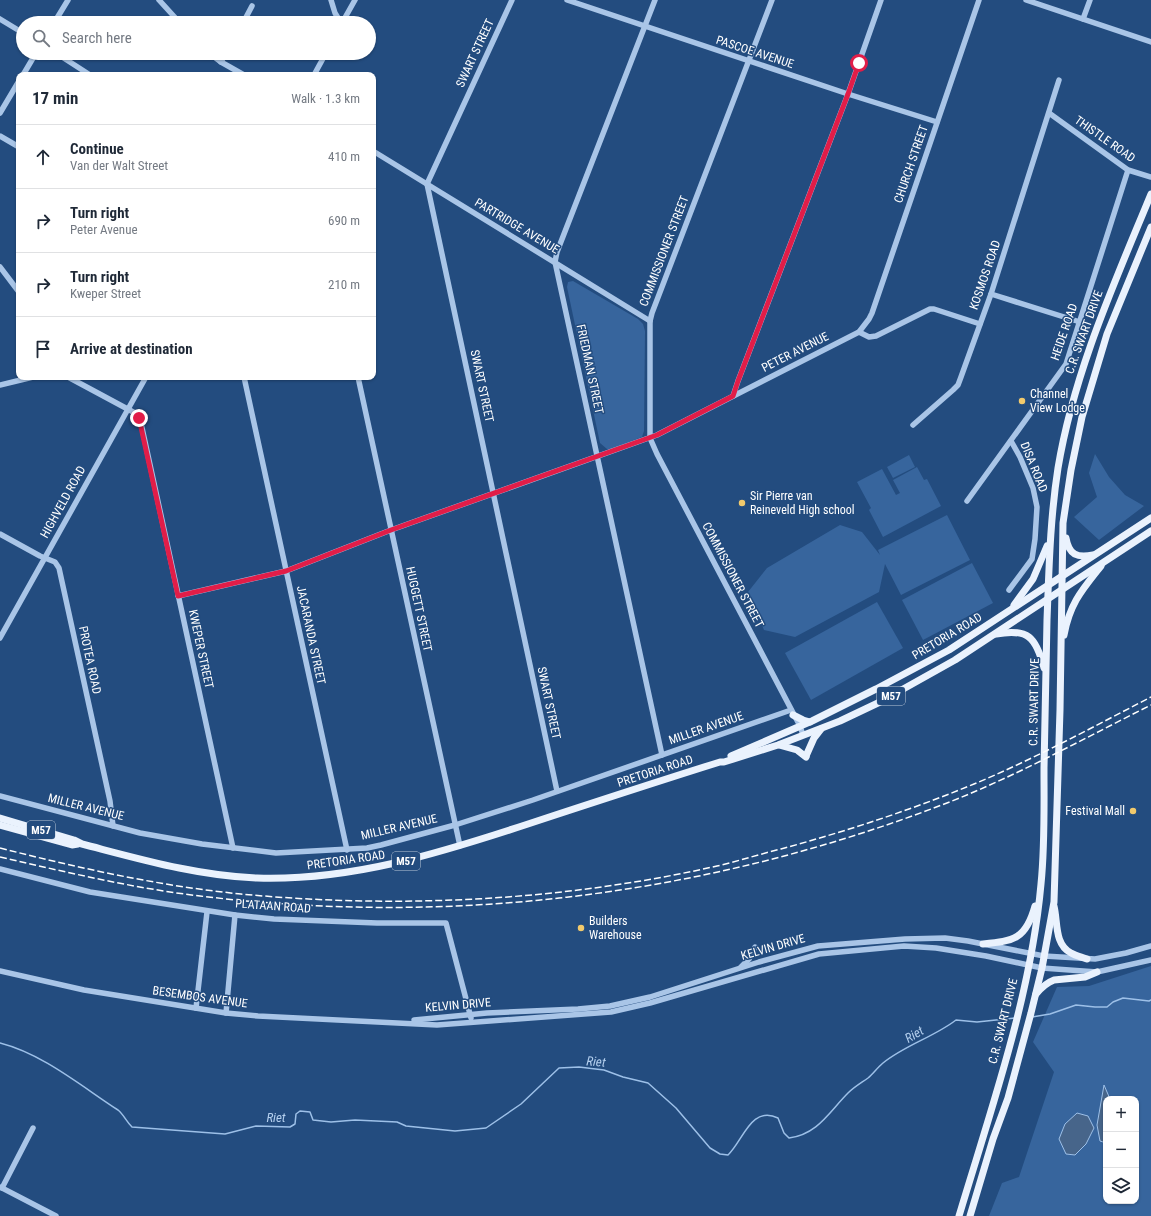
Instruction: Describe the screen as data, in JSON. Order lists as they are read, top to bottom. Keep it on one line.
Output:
{"streets":{"main road":["C.R. SWART DRIVE","PRETORIA ROAD","M57"],"street":["PASCOE AVENUE","SWART STREET","THISTLE ROAD","CHURCH STREET","PARTRIDGE AVENUE","COMMISSIONER STREET","KOSMOS ROAD","HEIDE ROAD","PETER AVENUE","FRIEDMAN STREET","DISA ROAD","HIGHVELD ROAD","HUGGETT STREET","JACARANDA STREET","KWEPER STREET","PROTEA ROAD","MILLER AVENUE","PLATAAN ROAD","KELVIN DRIVE","BESEMBOS AVENUE"]},"crossings":[["PASCOE AVENUE","CHURCH STREET"],["PASCOE AVENUE","COMMISSIONER STREET"],["PASCOE AVENUE","FRIEDMAN STREET"],["SWART STREET","PARTRIDGE AVENUE"],["SWART STREET","PETER AVENUE"],["SWART STREET","MILLER AVENUE"],["THISTLE ROAD","KOSMOS ROAD"],["THISTLE ROAD","HEIDE ROAD"],["CHURCH STREET","PETER AVENUE"],["PARTRIDGE AVENUE","COMMISSIONER STREET"],["PARTRIDGE AVENUE","FRIEDMAN STREET"],["COMMISSIONER STREET","PETER AVENUE"],["COMMISSIONER STREET","PRETORIA ROAD"],["COMMISSIONER STREET","MILLER AVENUE"],["HEIDE ROAD","DISA ROAD"],["C.R. SWART DRIVE","PRETORIA ROAD"],["C.R. SWART DRIVE","KELVIN DRIVE"],["PETER AVENUE","FRIEDMAN STREET"],["PETER AVENUE","HUGGETT STREET"],["PETER AVENUE","JACARANDA STREET"],["PETER AVENUE","KWEPER STREET"],["FRIEDMAN STREET","MILLER AVENUE"],["HIGHVELD ROAD","KWEPER STREET"],["HIGHVELD ROAD","PROTEA ROAD"],["HUGGETT STREET","PRETORIA ROAD"],["HUGGETT STREET","MILLER AVENUE"],["JACARANDA STREET","MILLER AVENUE"],["KWEPER STREET","MILLER AVENUE"],["PROTEA ROAD","MILLER AVENUE"],["PLATAAN ROAD","KELVIN DRIVE"],["KELVIN DRIVE","BESEMBOS AVENUE"]],"water":["Riet"],"places":["Channel View Lodge","Sir Pierre van Reineveld High school","Festival Mall","Builders Warehouse"],"page":{"search":"Search here","heading":["17 min","Walk · 1.3 km"],"list":[["Continue","Van der Walt Street","410 m"],["Turn right","Peter Avenue","690 m"],["Turn right","Kweper Street","210 m"],"Arrive at destination"],"map_buttons":["+","−"]}}
